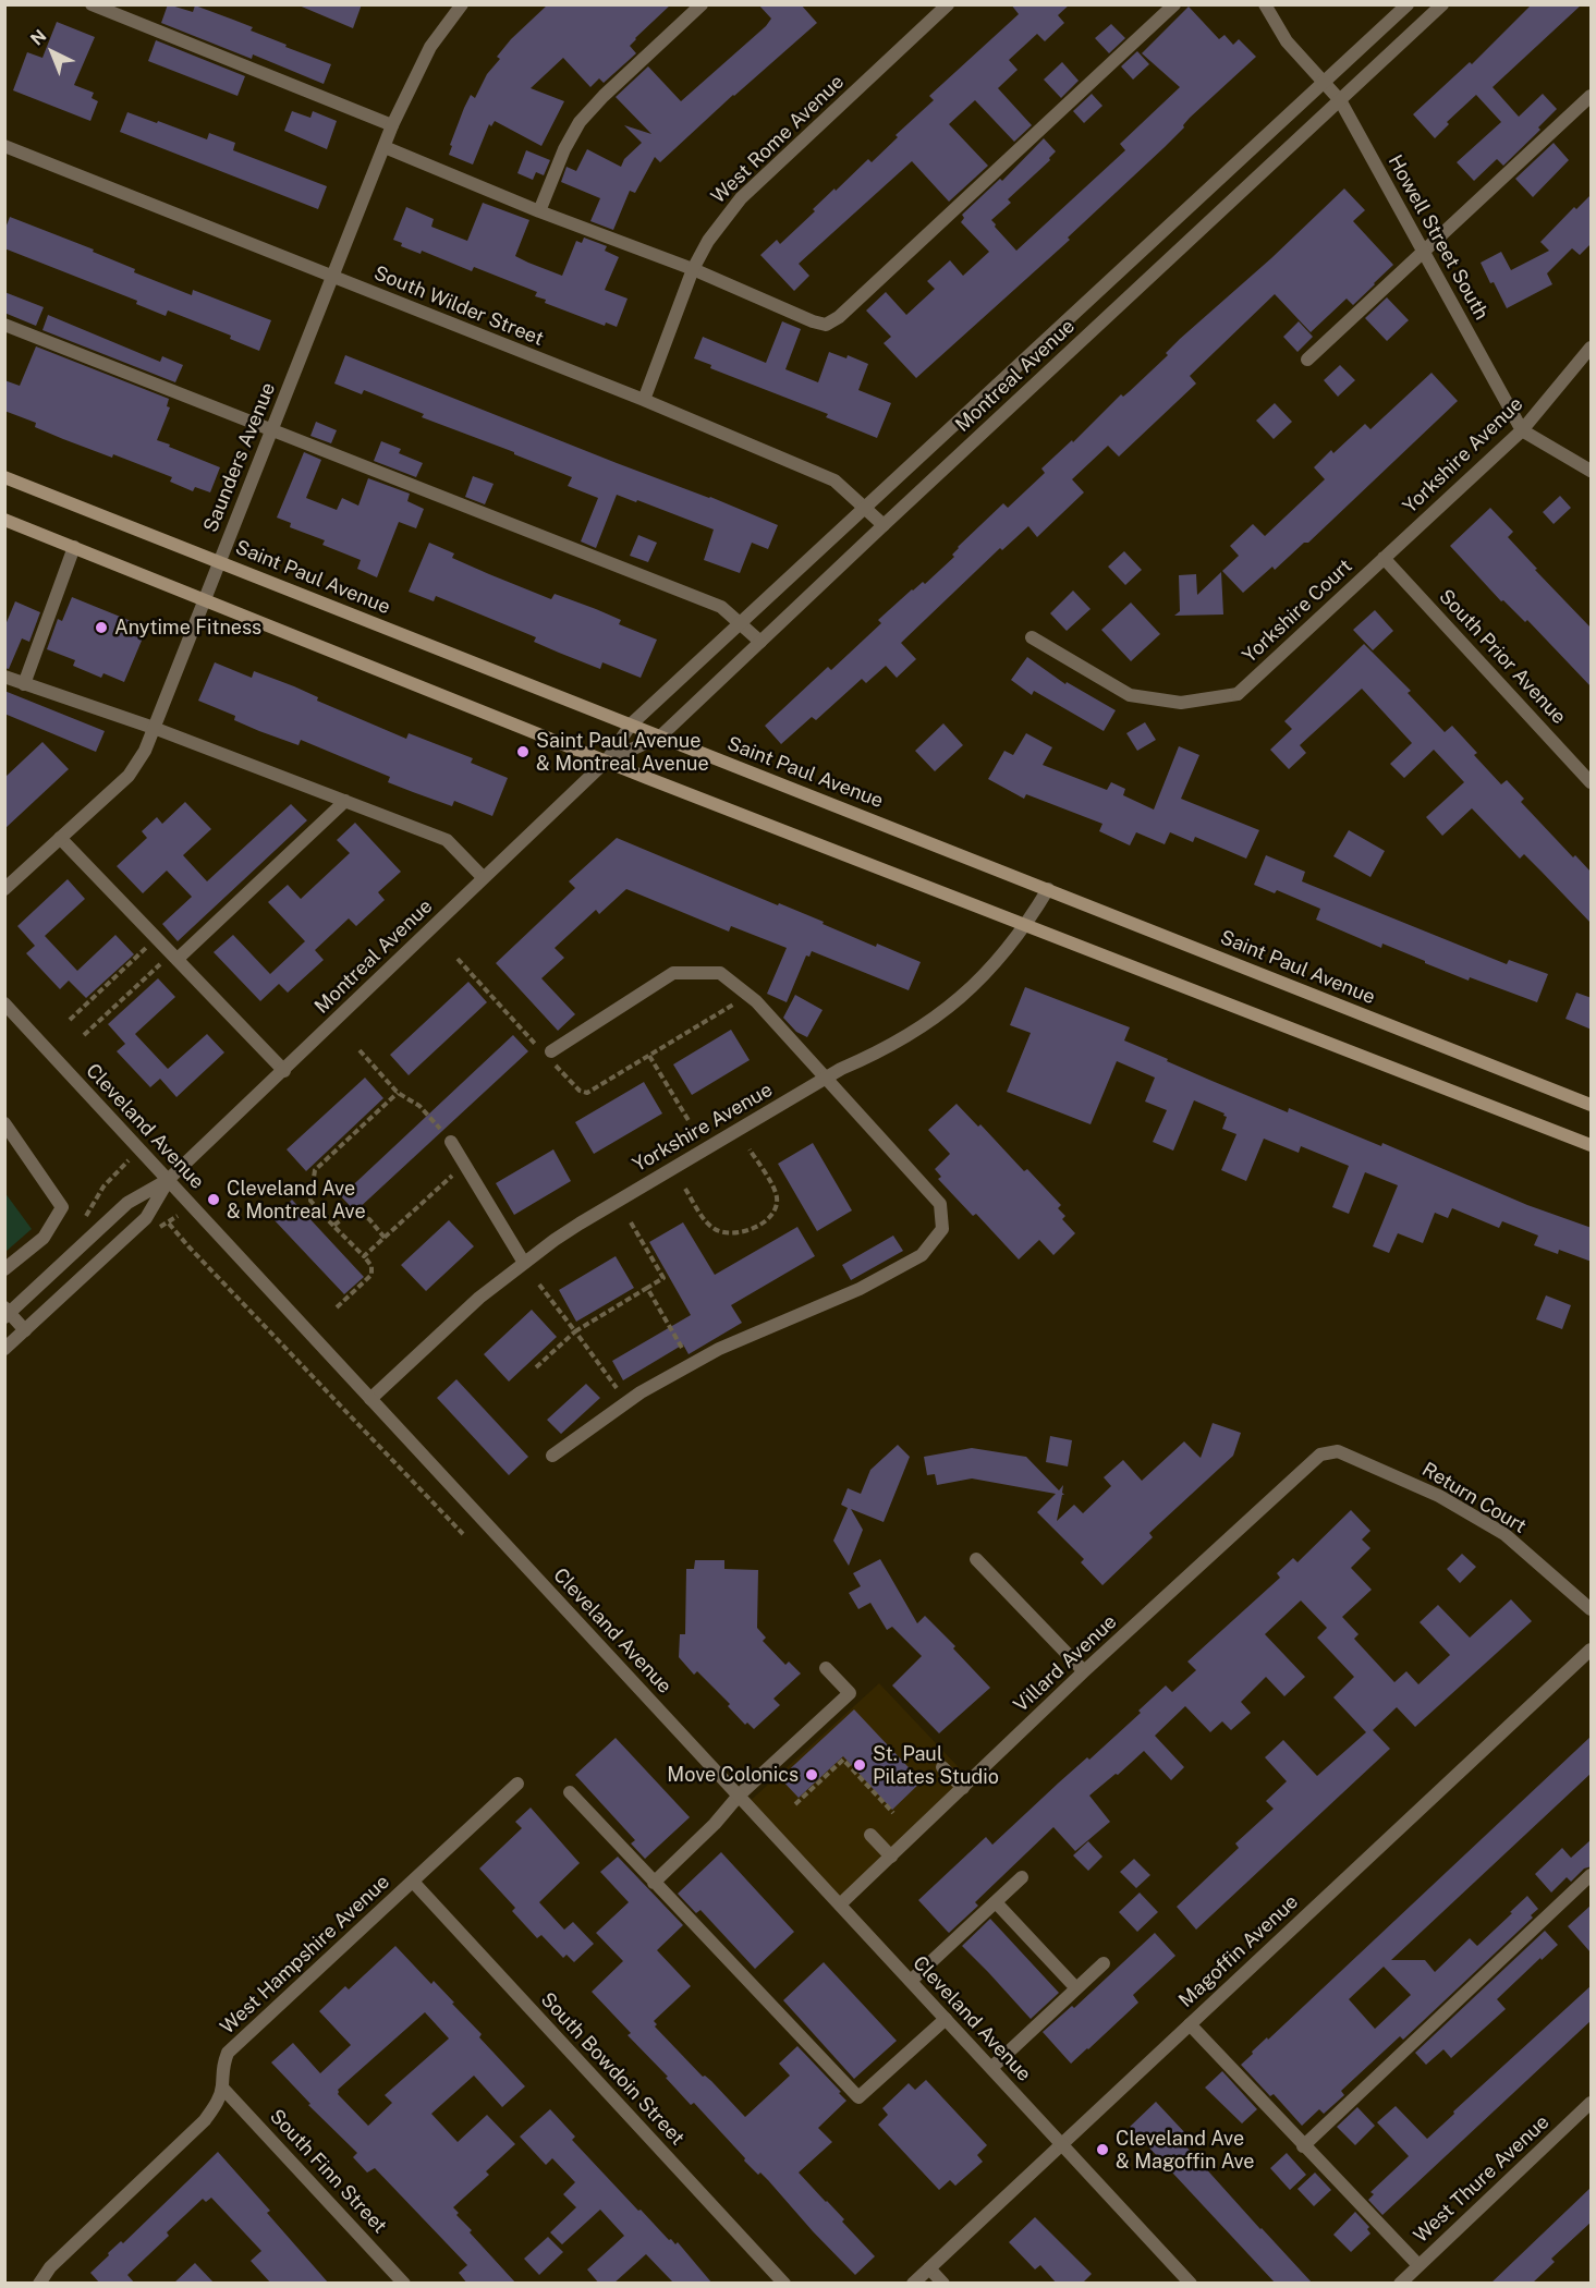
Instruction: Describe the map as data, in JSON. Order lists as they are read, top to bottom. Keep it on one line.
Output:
{"streets":{"main road":["Saint Paul Avenue"],"street":["West Rome Avenue","Howell Street South","South Wilder Street","Montreal Avenue","Yorkshire Avenue","Saunders Avenue","Yorkshire Court","South Prior Avenue","Cleveland Avenue","Return Court","Villard Avenue","Magoffin Avenue","West Hampshire Avenue","South Bowdoin Street","South Finn Street","West Thure Avenue"]},"crossings":[["West Rome Avenue","South Wilder Street"],["Howell Street South","Montreal Avenue"],["Howell Street South","Yorkshire Avenue"],["South Wilder Street","Montreal Avenue"],["South Wilder Street","Saunders Avenue"],["Montreal Avenue","Saint Paul Avenue"],["Montreal Avenue","Cleveland Avenue"],["Yorkshire Avenue","Saint Paul Avenue"],["Yorkshire Avenue","Yorkshire Court"],["Yorkshire Avenue","South Prior Avenue"],["Yorkshire Avenue","Cleveland Avenue"],["Saunders Avenue","Saint Paul Avenue"],["Yorkshire Court","South Prior Avenue"],["Cleveland Avenue","Villard Avenue"],["Cleveland Avenue","Magoffin Avenue"],["Return Court","Villard Avenue"],["West Hampshire Avenue","South Bowdoin Street"],["West Hampshire Avenue","South Finn Street"]],"places":["Anytime Fitness","Saint Paul Avenue & Montreal Avenue","Cleveland Ave & Montreal Ave","St. Paul Pilates Studio","Move Colonics","Cleveland Ave & Magoffin Ave"],"north":"top left"}
